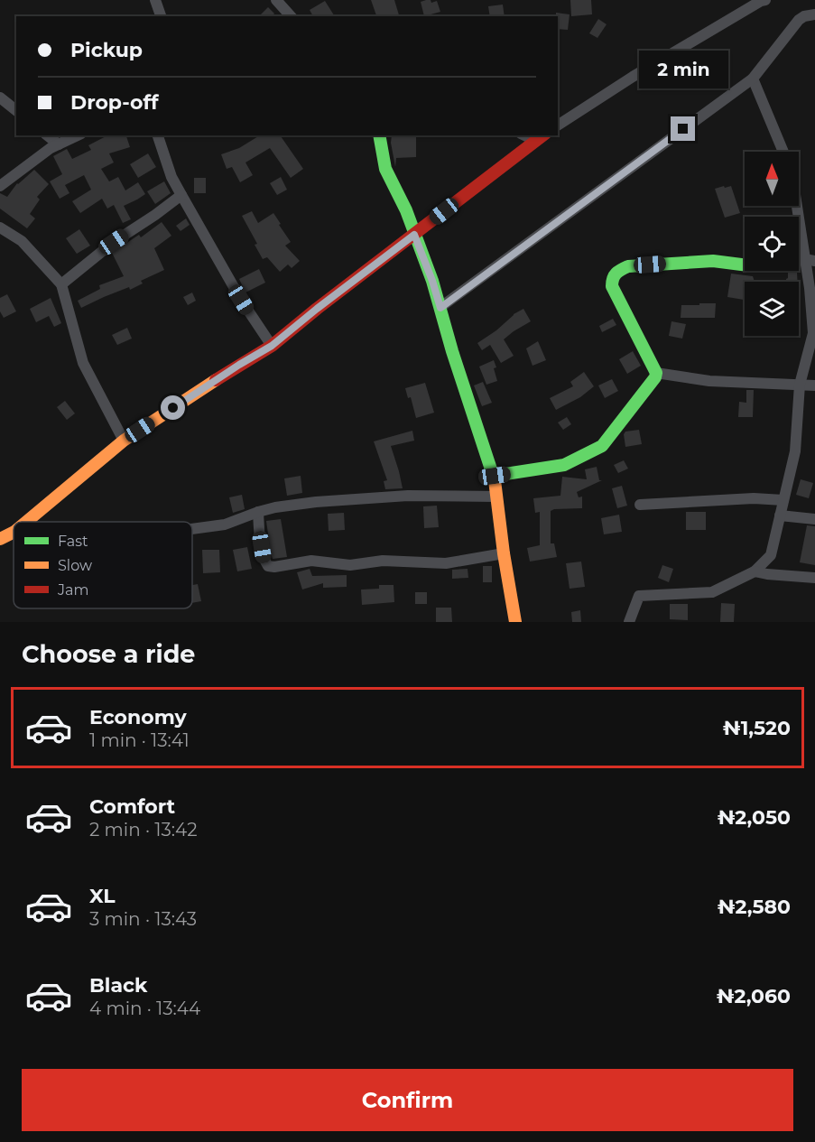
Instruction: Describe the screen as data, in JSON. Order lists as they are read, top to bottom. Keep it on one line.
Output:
{"legend":["Fast","Slow","Jam"],"north":"top","page":{"banner":["Pickup","Drop-off"],"bubble":"2 min","heading":"Choose a ride","list":[{"name":"Economy","note":"1 min · 13:41","value":"₦1,520"},{"name":"Comfort","note":"2 min · 13:42","value":"₦2,050"},{"name":"XL","note":"3 min · 13:43","value":"₦2,580"},{"name":"Black","note":"4 min · 13:44","value":"₦2,060"}],"buttons":"Confirm"}}
